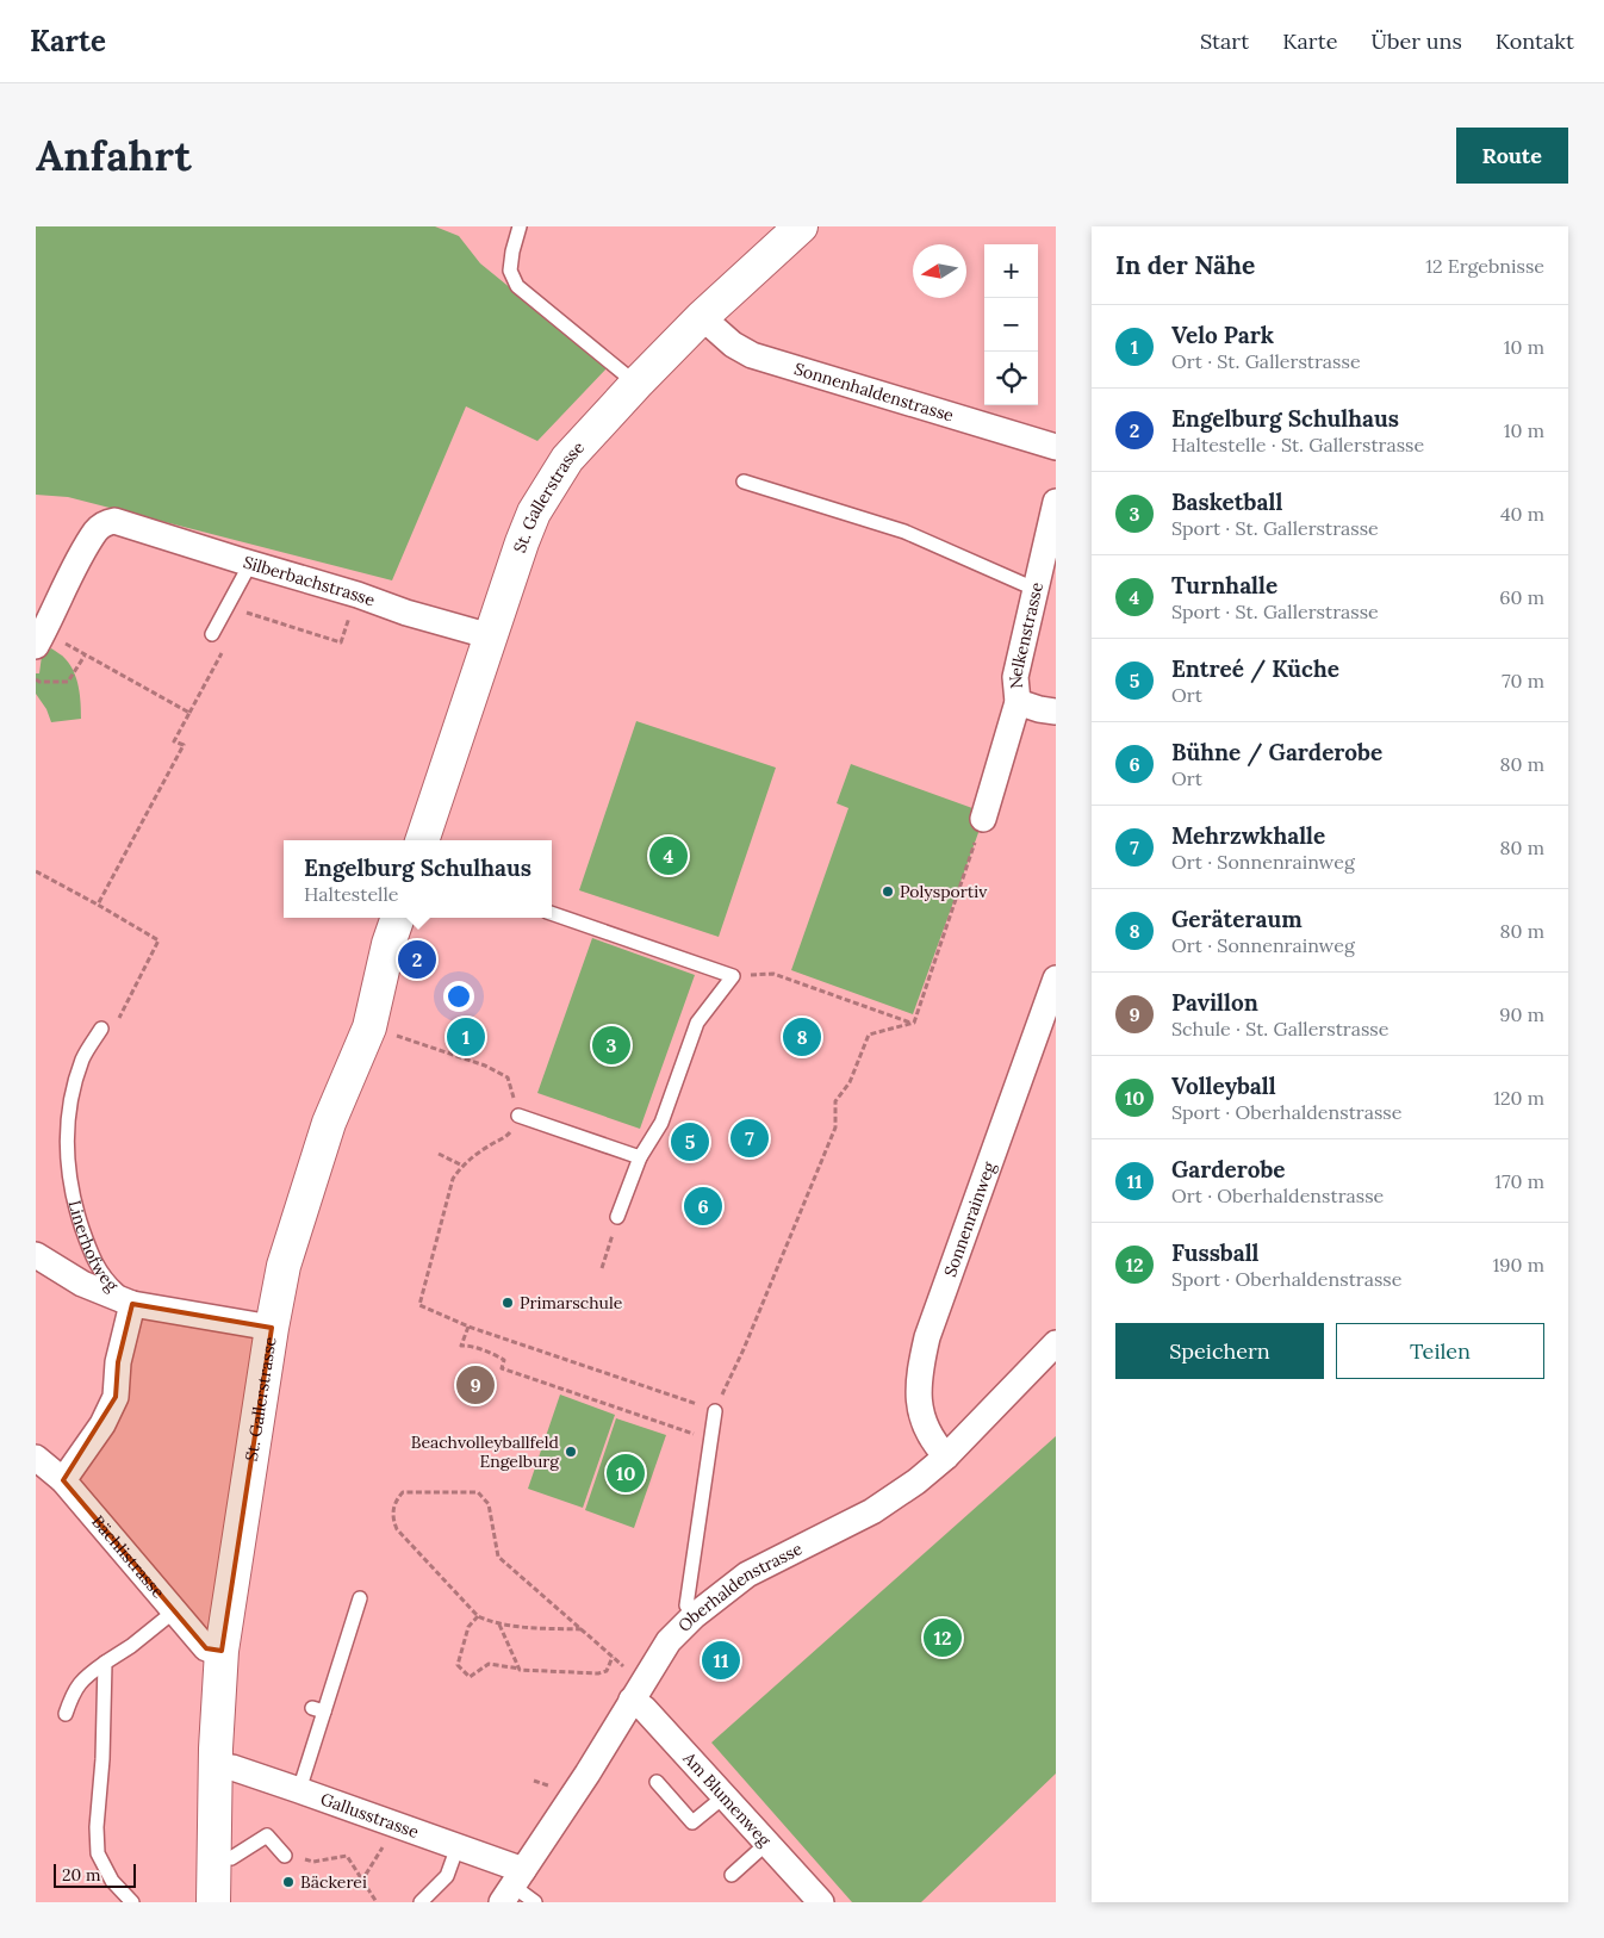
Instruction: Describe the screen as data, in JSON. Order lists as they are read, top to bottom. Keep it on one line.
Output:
{"streets":{"street":["Sonnenhaldenstrasse","St. Gallerstrasse","Silberbachstrasse","Nelkenstrasse","Sonnenrainweg","Linerhofweg","Bächlistrasse","Oberhaldenstrasse","Am Blumenweg","Gallusstrasse"]},"crossings":[["Sonnenhaldenstrasse","St. Gallerstrasse"],["St. Gallerstrasse","Silberbachstrasse"],["St. Gallerstrasse","Bächlistrasse"],["St. Gallerstrasse","Gallusstrasse"],["Sonnenrainweg","Oberhaldenstrasse"],["Linerhofweg","Bächlistrasse"],["Oberhaldenstrasse","Am Blumenweg"],["Oberhaldenstrasse","Gallusstrasse"]],"places":["Polysportiv","Primarschule","Beachvolleyballfeld Engelburg","Bäckerei"],"scale_bar":"20 m","north":"left","page":{"header":"Karte","nav":["Start","Karte","Über uns","Kontakt"],"buttons":["Route",["Speichern","Teilen"]],"title":"Anfahrt","heading":["In der Nähe","12 Ergebnisse"],"map_buttons":["+","−"],"list":[{"mark":"1","name":"Velo Park","note":"Ort · St. Gallerstrasse","value":"10 m"},{"mark":"2","name":"Engelburg Schulhaus","note":"Haltestelle · St. Gallerstrasse","value":"10 m"},{"mark":"3","name":"Basketball","note":"Sport · St. Gallerstrasse","value":"40 m"},{"mark":"4","name":"Turnhalle","note":"Sport · St. Gallerstrasse","value":"60 m"},{"mark":"5","name":"Entreé / Küche","note":"Ort","value":"70 m"},{"mark":"6","name":"Bühne / Garderobe","note":"Ort","value":"80 m"},{"mark":"7","name":"Mehrzwkhalle","note":"Ort · Sonnenrainweg","value":"80 m"},{"mark":"8","name":"Geräteraum","note":"Ort · Sonnenrainweg","value":"80 m"},{"mark":"9","name":"Pavillon","note":"Schule · St. Gallerstrasse","value":"90 m"},{"mark":"10","name":"Volleyball","note":"Sport · Oberhaldenstrasse","value":"120 m"},{"mark":"11","name":"Garderobe","note":"Ort · Oberhaldenstrasse","value":"170 m"},{"mark":"12","name":"Fussball","note":"Sport · Oberhaldenstrasse","value":"190 m"}],"pins":["4","2","1","8","3","7","5","6","9","10","12","11"],"popup":["Engelburg Schulhaus","Haltestelle"],"scale":"20 m"}}
